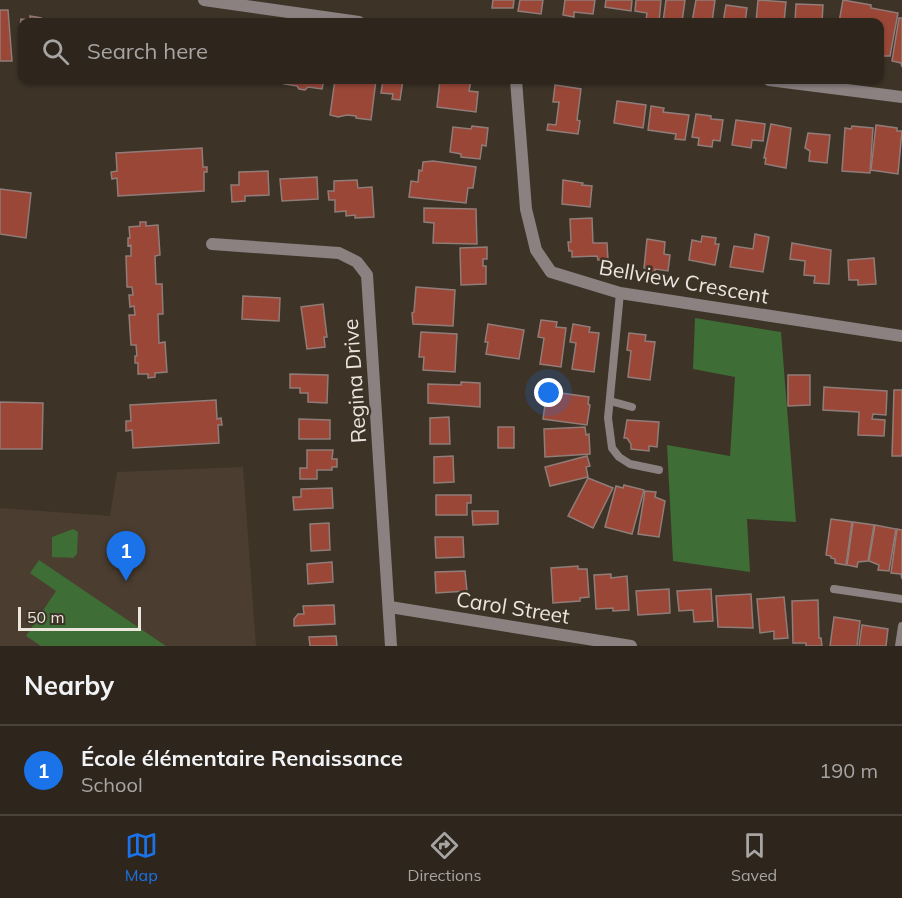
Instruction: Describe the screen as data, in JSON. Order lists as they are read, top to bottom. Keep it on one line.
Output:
{"streets":{"street":["Bellview Crescent","Regina Drive","Carol Street"]},"crossings":[["Regina Drive","Carol Street"]],"scale_bar":"50 m","page":{"search":"Search here","pins":"1","scale":"50 m","heading":"Nearby","list":[{"mark":"1","name":"École élémentaire Renaissance","note":"School","value":"190 m"}],"nav":["Map","Directions","Saved"]}}
